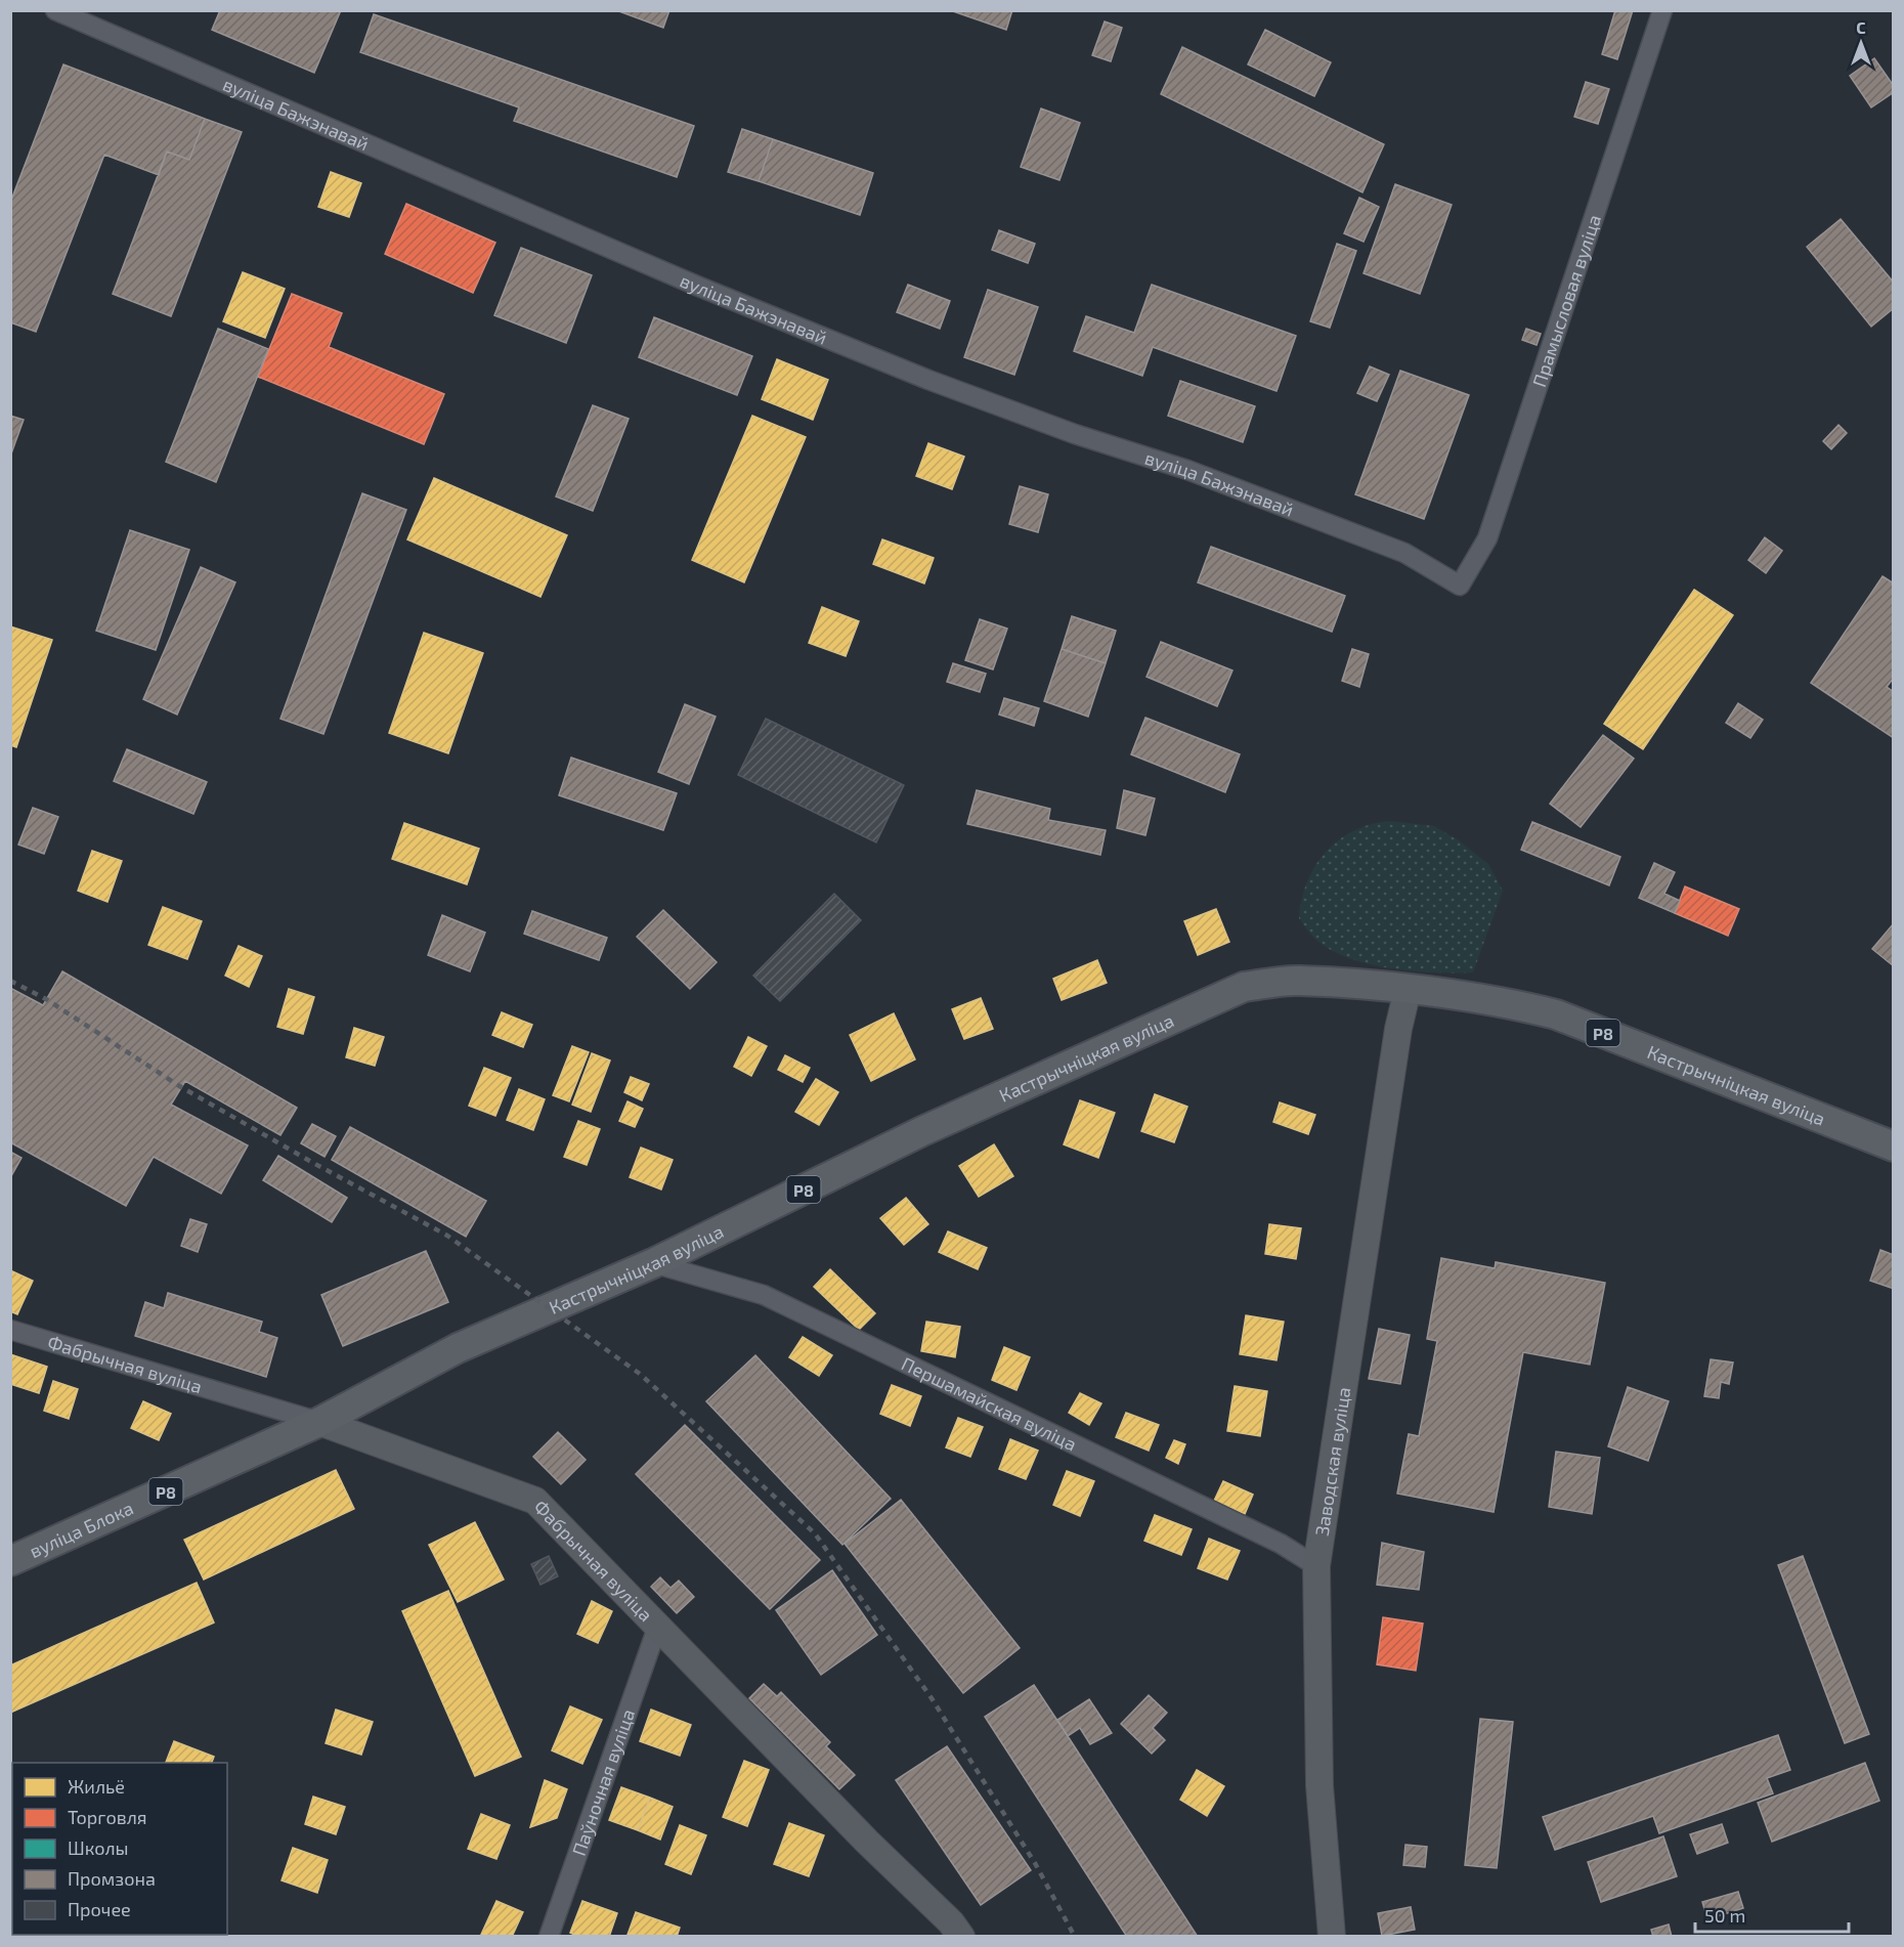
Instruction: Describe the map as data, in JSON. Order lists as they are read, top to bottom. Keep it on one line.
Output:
{"streets":{"main road":["Р8","Кастрычніцкая вуліца","вуліца Блока"],"street":["вуліца Бажэнавай","Прамысловая вуліца","Фабрычная вуліца","Першамайская вуліца","Заводская вуліца","Паўночная вуліца"]},"crossings":[["вуліца Бажэнавай","Прамысловая вуліца"],["Кастрычніцкая вуліца","Фабрычная вуліца"],["Кастрычніцкая вуліца","Першамайская вуліца"],["Кастрычніцкая вуліца","Заводская вуліца"],["Кастрычніцкая вуліца","вуліца Блока"],["Фабрычная вуліца","вуліца Блока"],["Фабрычная вуліца","Паўночная вуліца"],["Першамайская вуліца","Заводская вуліца"]],"legend":["Жильё","Торговля","Школы","Промзона","Прочее"],"scale_bar":"50 m","north":"top"}
